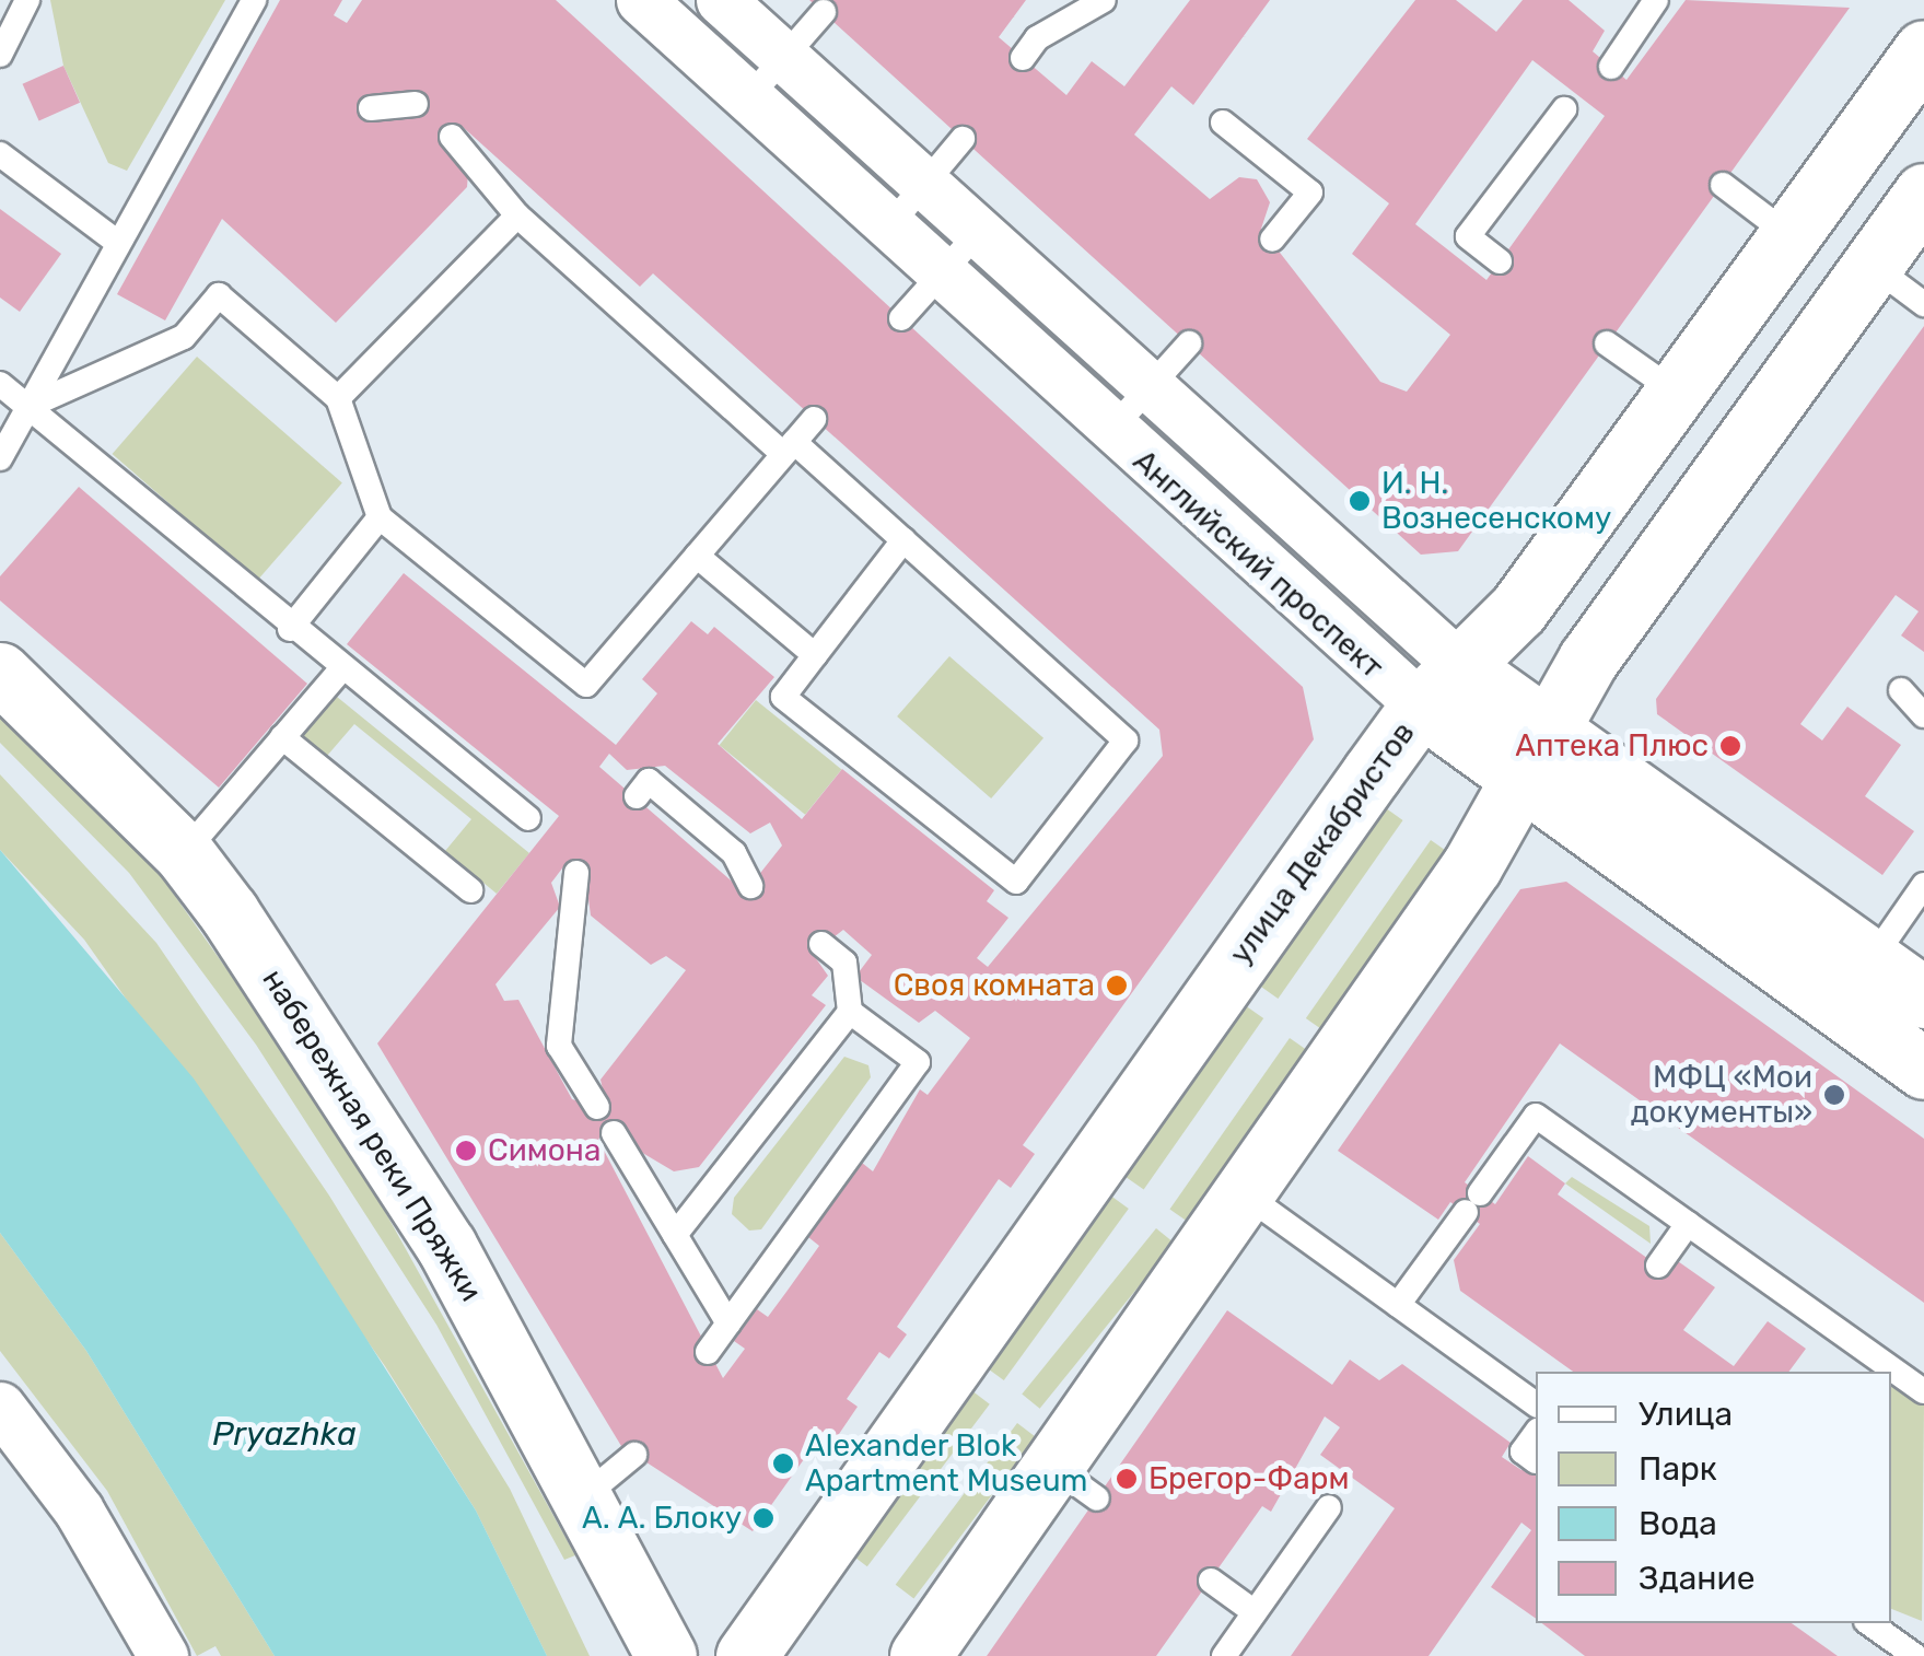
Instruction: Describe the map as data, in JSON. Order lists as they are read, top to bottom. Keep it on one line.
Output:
{"streets":{"main road":["Английский проспект","улица Декабристов","набережная реки Пряжки"]},"crossings":[["Английский проспект","улица Декабристов"]],"water":["Pryazhka"],"places":["И. Н. Вознесенскому","Аптека Плюс","Своя комната","МФЦ «Мои документы»","Симона","Alexander Blok Apartment Museum","Брегор-Фарм","А. А. Блоку"],"legend":["Улица","Парк","Вода","Здание"]}
